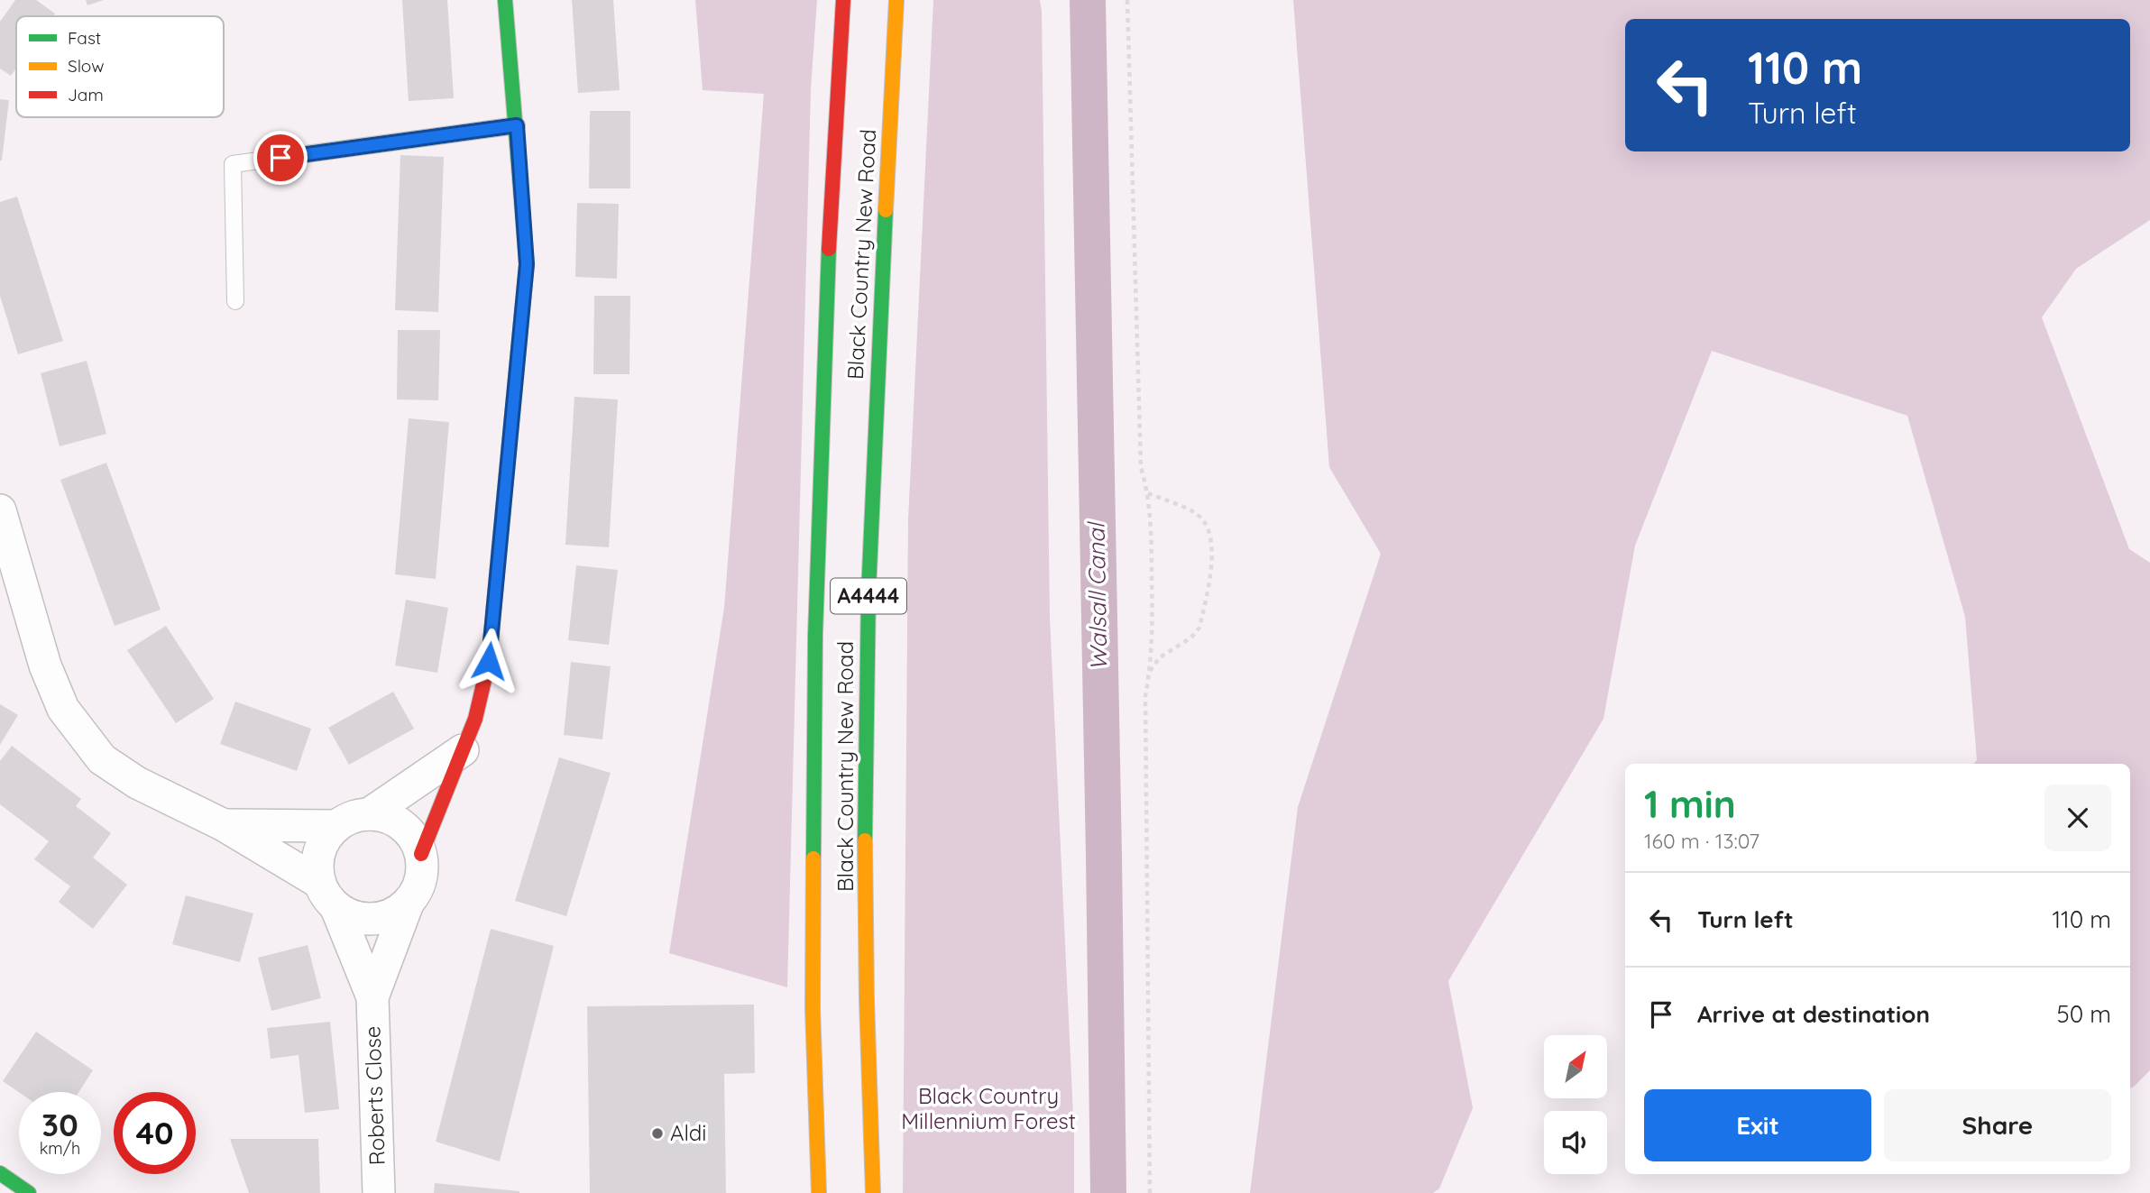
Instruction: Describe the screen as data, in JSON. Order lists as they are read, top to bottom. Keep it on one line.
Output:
{"streets":{"main road":["Black Country New Road","A4444"],"street":["Roberts Close"]},"water":["Walsall Canal"],"parks":["Black Country Millennium Forest"],"places":["Aldi"],"legend":["Fast","Slow","Jam"],"north":"top right","page":{"turn":["110 m","Turn left"],"heading":["1 min","160 m · 13:07"],"list":[{"name":"Turn left","value":"110 m"},{"name":"Arrive at destination","value":"50 m"}],"buttons":["Exit","Share"],"speed":"30 km/h","limit":"40"}}
